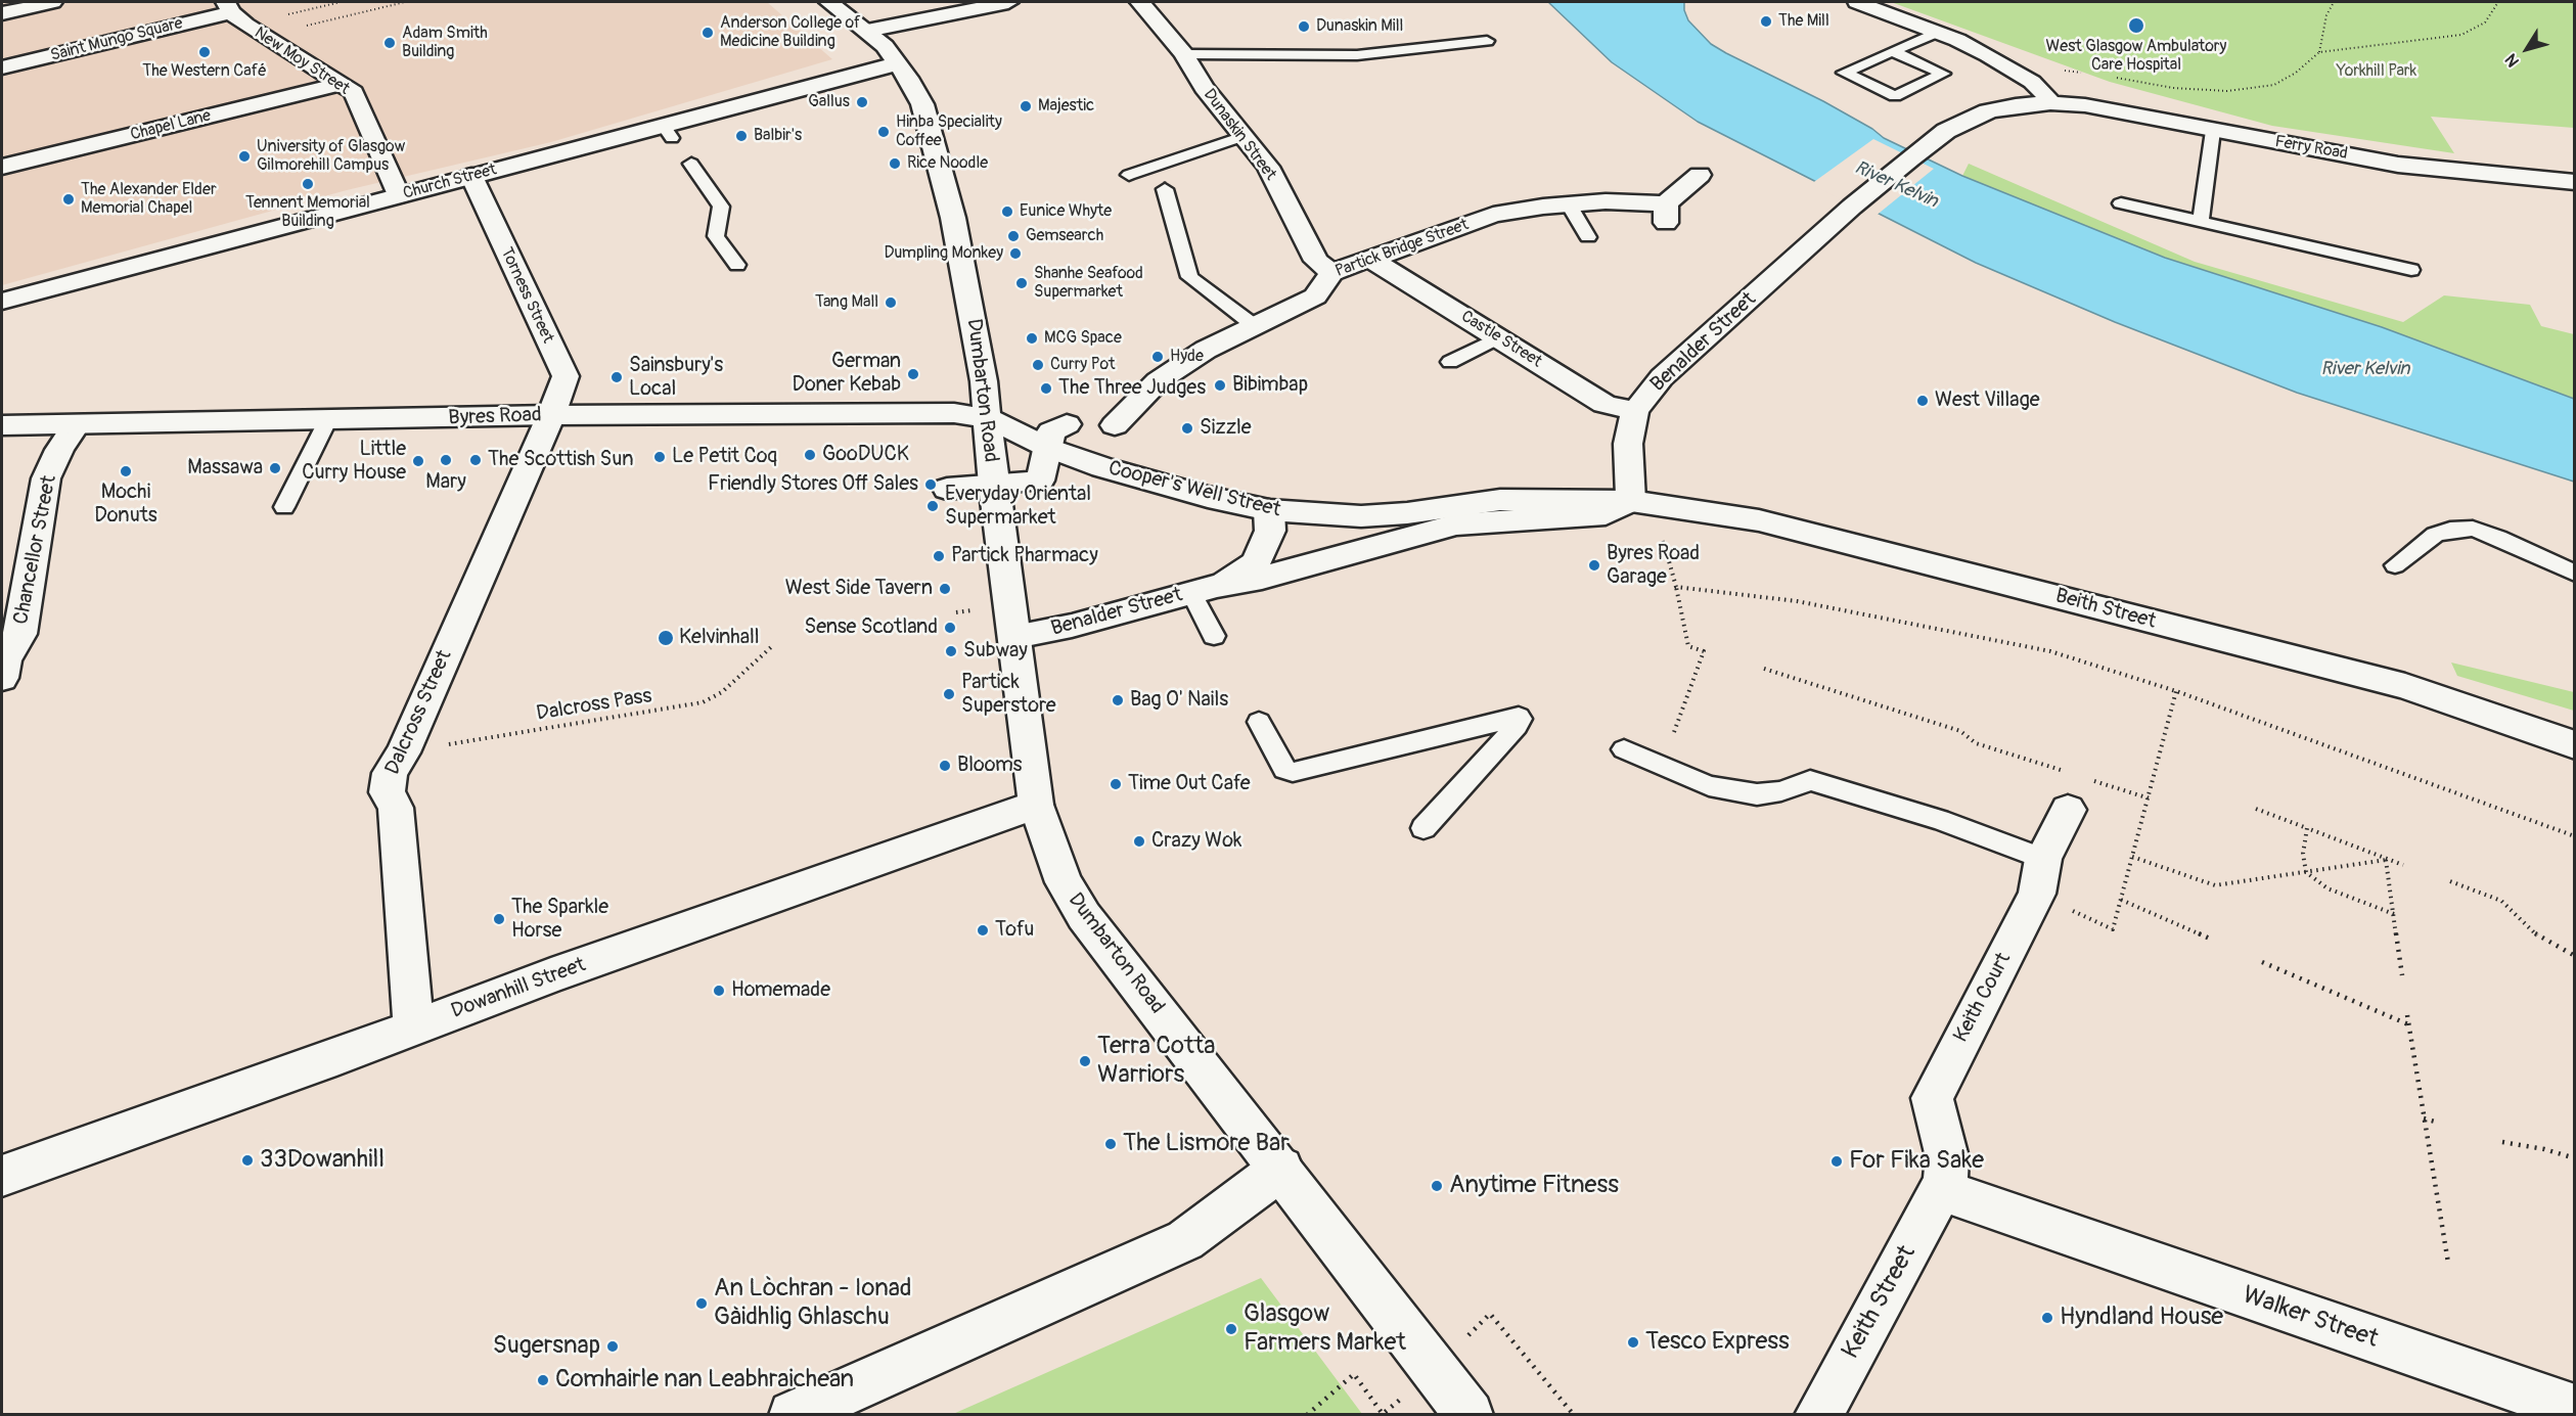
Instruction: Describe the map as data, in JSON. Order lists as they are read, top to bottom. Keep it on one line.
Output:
{"streets":{"street":["Saint Mungo Square","New Moy Street","Chapel Lane","Dunaskin Street","Ferry Road","Church Street","Partick Bridge Street","Torness Street","Castle Street","Benalder Street","Dumbarton Road","Byres Road","Cooper's Well Street","Chancellor Street","Beith Street","Dalcross Street","Dowanhill Street","Keith Court","Keith Street","Walker Street"],"path":["Dalcross Pass"]},"crossings":[["Saint Mungo Square","New Moy Street"],["New Moy Street","Chapel Lane"],["New Moy Street","Church Street"],["Dunaskin Street","Partick Bridge Street"],["Ferry Road","Benalder Street"],["Church Street","Torness Street"],["Church Street","Dumbarton Road"],["Partick Bridge Street","Castle Street"],["Torness Street","Byres Road"],["Torness Street","Dalcross Street"],["Castle Street","Benalder Street"],["Benalder Street","Dumbarton Road"],["Benalder Street","Cooper's Well Street"],["Benalder Street","Beith Street"],["Dumbarton Road","Byres Road"],["Dumbarton Road","Cooper's Well Street"],["Dumbarton Road","Dowanhill Street"],["Byres Road","Cooper's Well Street"],["Byres Road","Chancellor Street"],["Byres Road","Dalcross Street"],["Cooper's Well Street","Beith Street"],["Dalcross Pass","Dalcross Street"],["Dalcross Street","Dowanhill Street"],["Keith Court","Keith Street"],["Keith Court","Walker Street"],["Keith Street","Walker Street"]],"water":["River Kelvin"],"parks":["Yorkhill Park"],"places":["The Mill","West Glasgow Ambulatory Care Hospital","Dunaskin Mill","Anderson College of Medicine Building","Adam Smith Building","The Western Café","Gallus","Majestic","Hinba Speciality Coffee","Balbir's","University of Glasgow Gilmorehill Campus","Rice Noodle","Tennent Memorial Building","The Alexander Elder Memorial Chapel","Eunice Whyte","Gemsearch","Dumpling Monkey","Shanhe Seafood Supermarket","Tang Mall","MCG Space","Hyde","Curry Pot","German Doner Kebab","Sainsbury's Local","Bibimbap","The Three Judges","West Village","Sizzle","GooDUCK","Le Petit Coq","Mary","The Scottish Sun","Little Curry House","Massawa","Mochi Donuts","Friendly Stores Off Sales","Everyday Oriental Supermarket","Partick Pharmacy","Byres Road Garage","West Side Tavern","Sense Scotland","Kelvinhall","Subway","Partick Superstore","Bag O' Nails","Blooms","Time Out Cafe","Crazy Wok","The Sparkle Horse","Tofu","Homemade","Terra Cotta Warriors","The Lismore Bar","33Dowanhill","For Fika Sake","Anytime Fitness","An Lòchran - Ionad Gàidhlig Ghlaschu","Hyndland House","Glasgow Farmers Market","Tesco Express","Sugersnap","Comhairle nan Leabhraichean"],"north":"bottom left"}
